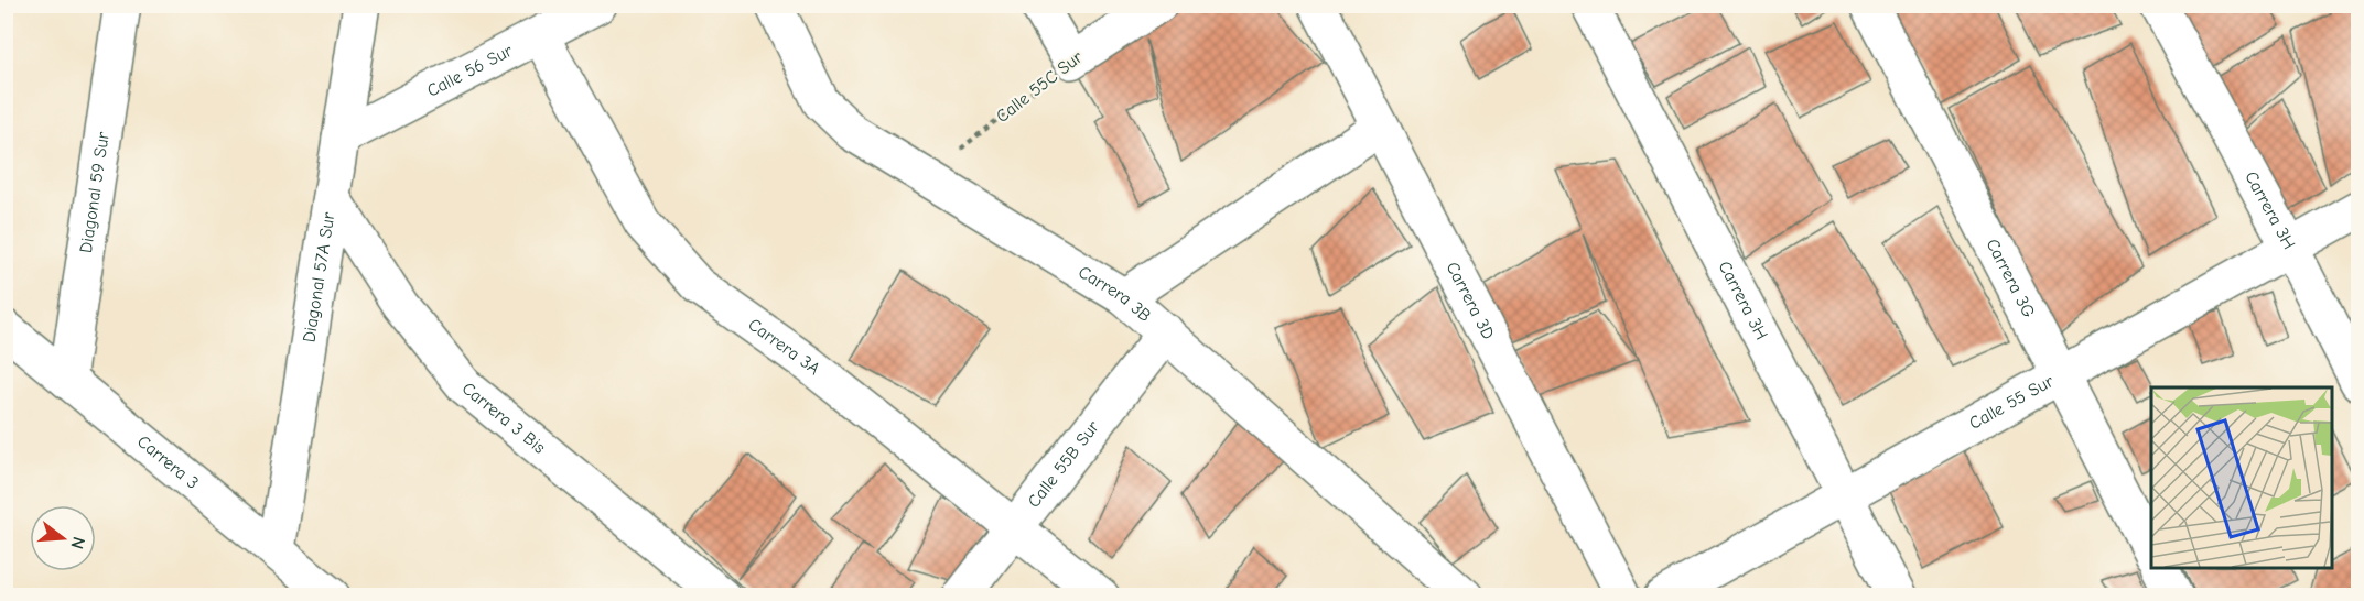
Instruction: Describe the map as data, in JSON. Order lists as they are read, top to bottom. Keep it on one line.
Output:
{"streets":{"street":["Calle 56 Sur","Calle 55C Sur","Diagonal 59 Sur","Carrera 3H","Diagonal 57A Sur","Carrera 3G","Carrera 3B","Carrera 3D","Carrera 3A","Calle 55 Sur","Carrera 3 Bis","Carrera 3","Calle 55B Sur"]},"crossings":[["Calle 56 Sur","Diagonal 57A Sur"],["Calle 56 Sur","Carrera 3A"],["Calle 55C Sur","Carrera 3B"],["Diagonal 59 Sur","Carrera 3"],["Carrera 3H","Calle 55 Sur"],["Diagonal 57A Sur","Carrera 3 Bis"],["Diagonal 57A Sur","Carrera 3"],["Carrera 3G","Calle 55 Sur"],["Carrera 3B","Calle 55B Sur"],["Carrera 3A","Calle 55B Sur"]],"north":"right"}
